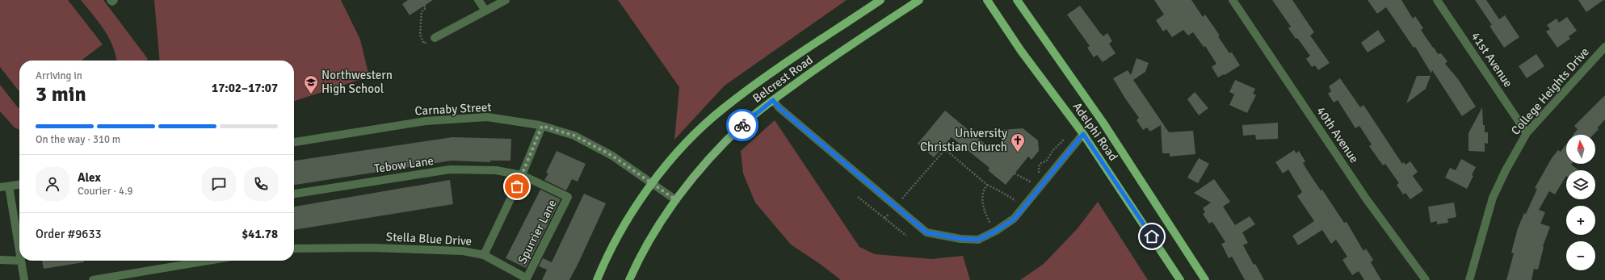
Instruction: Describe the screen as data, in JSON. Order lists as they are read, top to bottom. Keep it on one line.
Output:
{"streets":{"main road":["Belcrest Road","Adelphi Road"],"street":["41st Avenue","College Heights Drive","Carnaby Street","40th Avenue","Tebow Lane","Spurrier Lane","Stella Blue Drive"]},"crossings":[["41st Avenue","College Heights Drive"],["Belcrest Road","Carnaby Street"],["Carnaby Street","Stella Blue Drive"],["Tebow Lane","Spurrier Lane"],["Tebow Lane","Stella Blue Drive"],["Spurrier Lane","Stella Blue Drive"]],"places":{"school or university":["Northwestern High School"],"church":["University Christian Church"]},"north":"top","page":{"heading":["3 min","Arriving in","17:02–17:07"],"panel":["Alex","Courier · 4.9","Order #9633","$41.78"],"bar":"On the way · 310 m","map_buttons":["+","−"]}}
